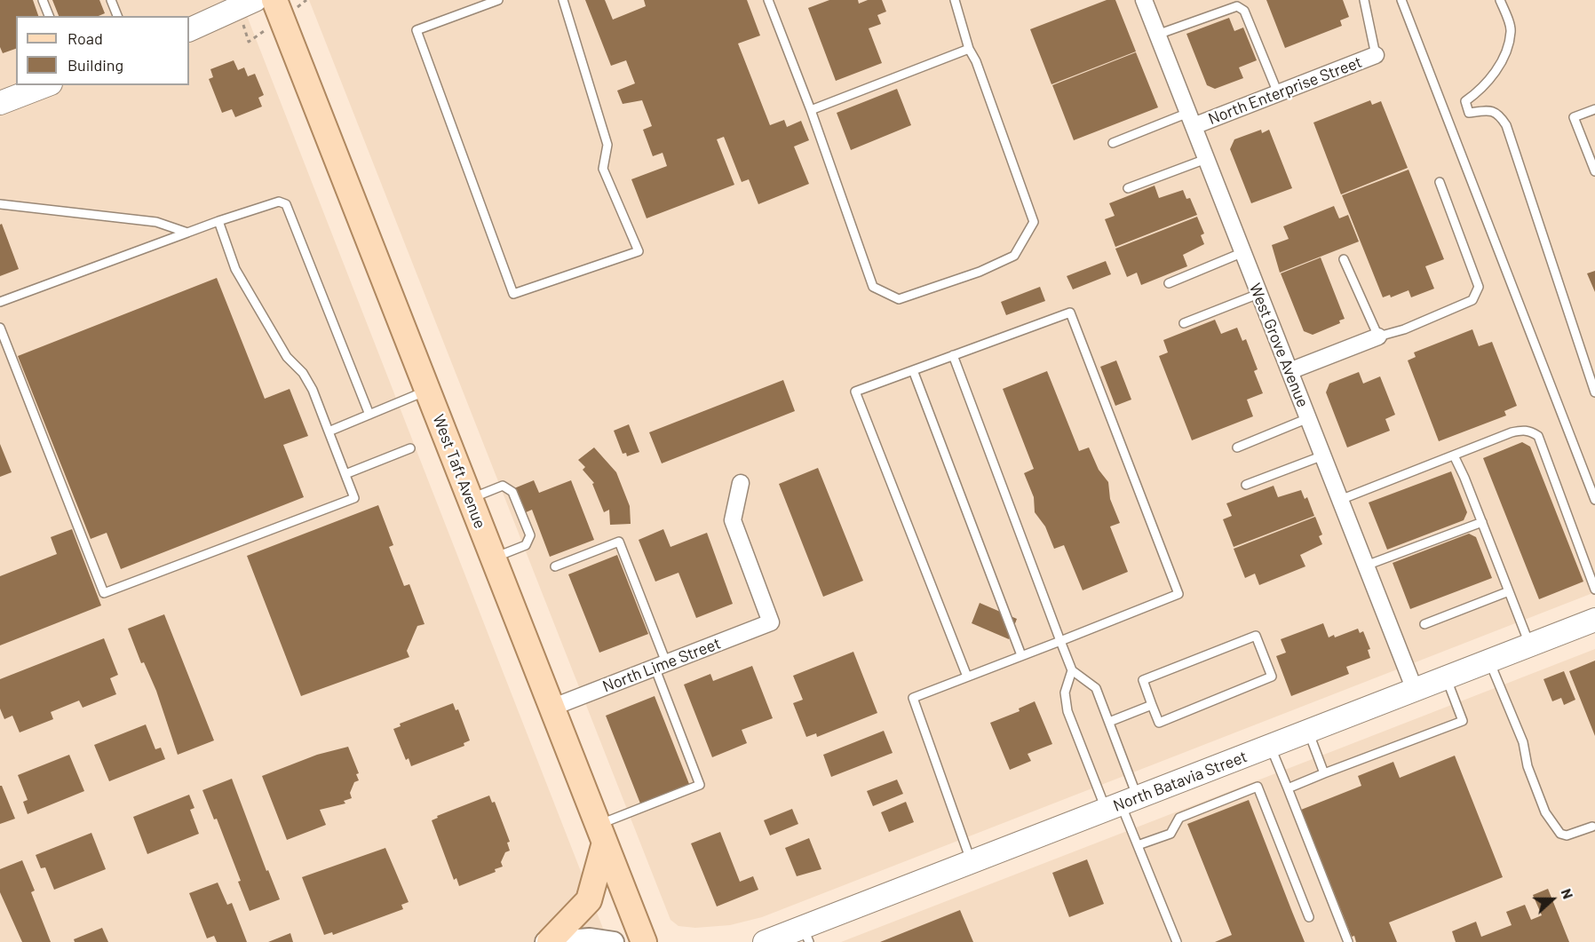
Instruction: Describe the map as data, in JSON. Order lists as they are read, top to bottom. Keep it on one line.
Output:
{"streets":{"main road":["West Taft Avenue","North Batavia Street"],"street":["North Enterprise Street","West Grove Avenue","North Lime Street"]},"crossings":[["North Enterprise Street","West Grove Avenue"],["West Grove Avenue","North Batavia Street"],["West Taft Avenue","North Lime Street"]],"legend":["Road","Building"],"north":"right"}
